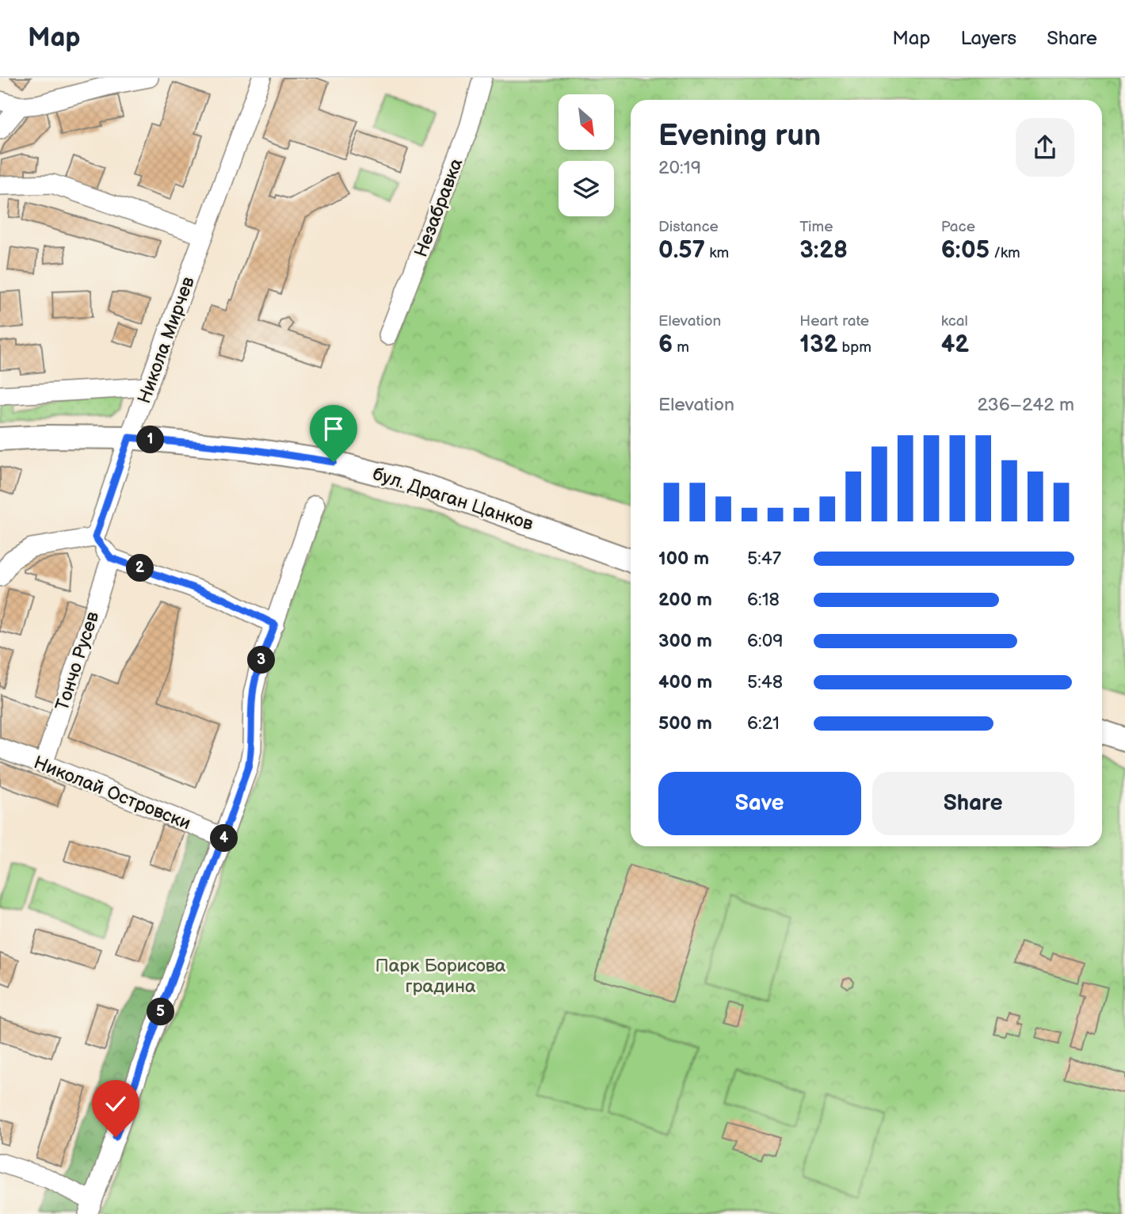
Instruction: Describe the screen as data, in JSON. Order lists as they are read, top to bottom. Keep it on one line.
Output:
{"streets":{"main road":["бул. Драган Цанков"],"street":["Незабравка","Никола Мирчев","Тончо Русев","Николай Островски"]},"crossings":[["Никола Мирчев","бул. Драган Цанков"],["Тончо Русев","Николай Островски"]],"parks":["Парк Борисова градина"],"north":"bottom right","page":{"header":"Map","nav":["Map","Layers","Share"],"heading":["Evening run","20:19"],"stats":[["Distance","0.57 km"],["Time","3:28"],["Pace","6:05 /km"],["Elevation","6 m"],["Heart rate","132 bpm"],["kcal","42"]],"chart":["Elevation","236–242 m"],"pins":["1","2","3","4","5"],"list":[{"name":"100 m","note":"5:47"},{"name":"200 m","note":"6:18"},{"name":"300 m","note":"6:09"},{"name":"400 m","note":"5:48"},{"name":"500 m","note":"6:21"}],"buttons":["Save","Share"]}}
